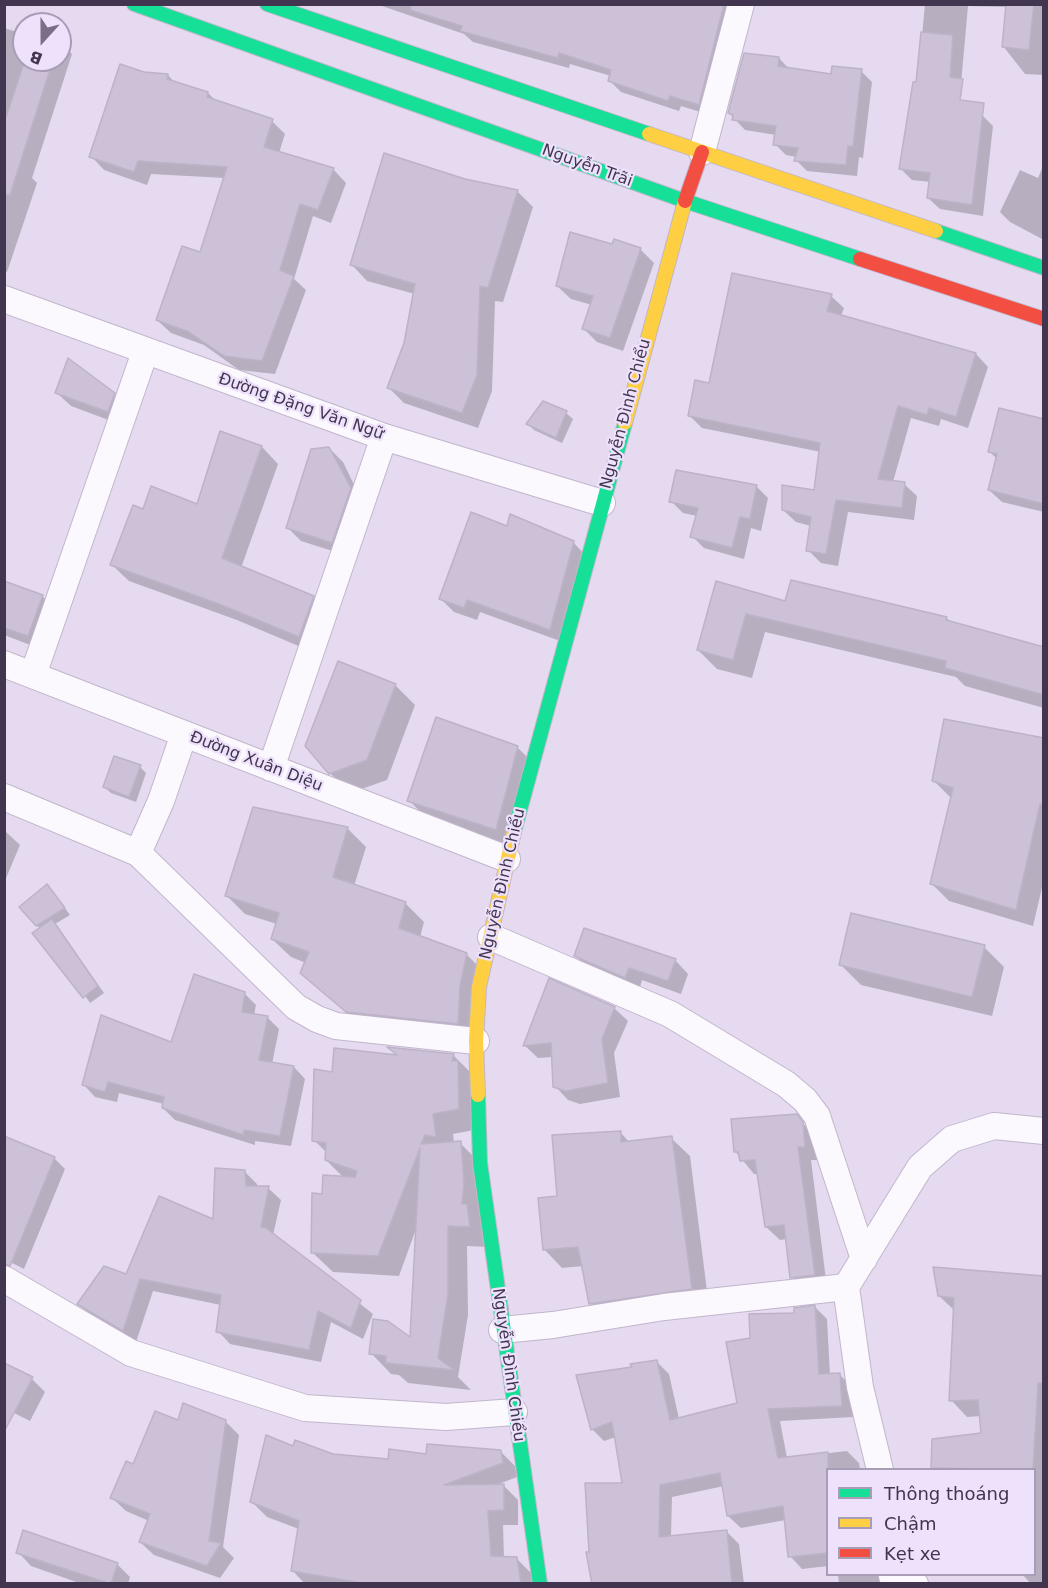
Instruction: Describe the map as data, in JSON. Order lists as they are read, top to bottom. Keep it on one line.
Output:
{"streets":{"main road":["Nguyễn Trãi","Nguyễn Đình Chiểu"],"street":["Đường Đặng Văn Ngữ","Đường Xuân Diệu"]},"crossings":[["Nguyễn Trãi","Nguyễn Đình Chiểu"],["Đường Đặng Văn Ngữ","Nguyễn Đình Chiểu"],["Nguyễn Đình Chiểu","Đường Xuân Diệu"]],"legend":["Thông thoáng","Chậm","Kẹt xe"],"north":"bottom"}
